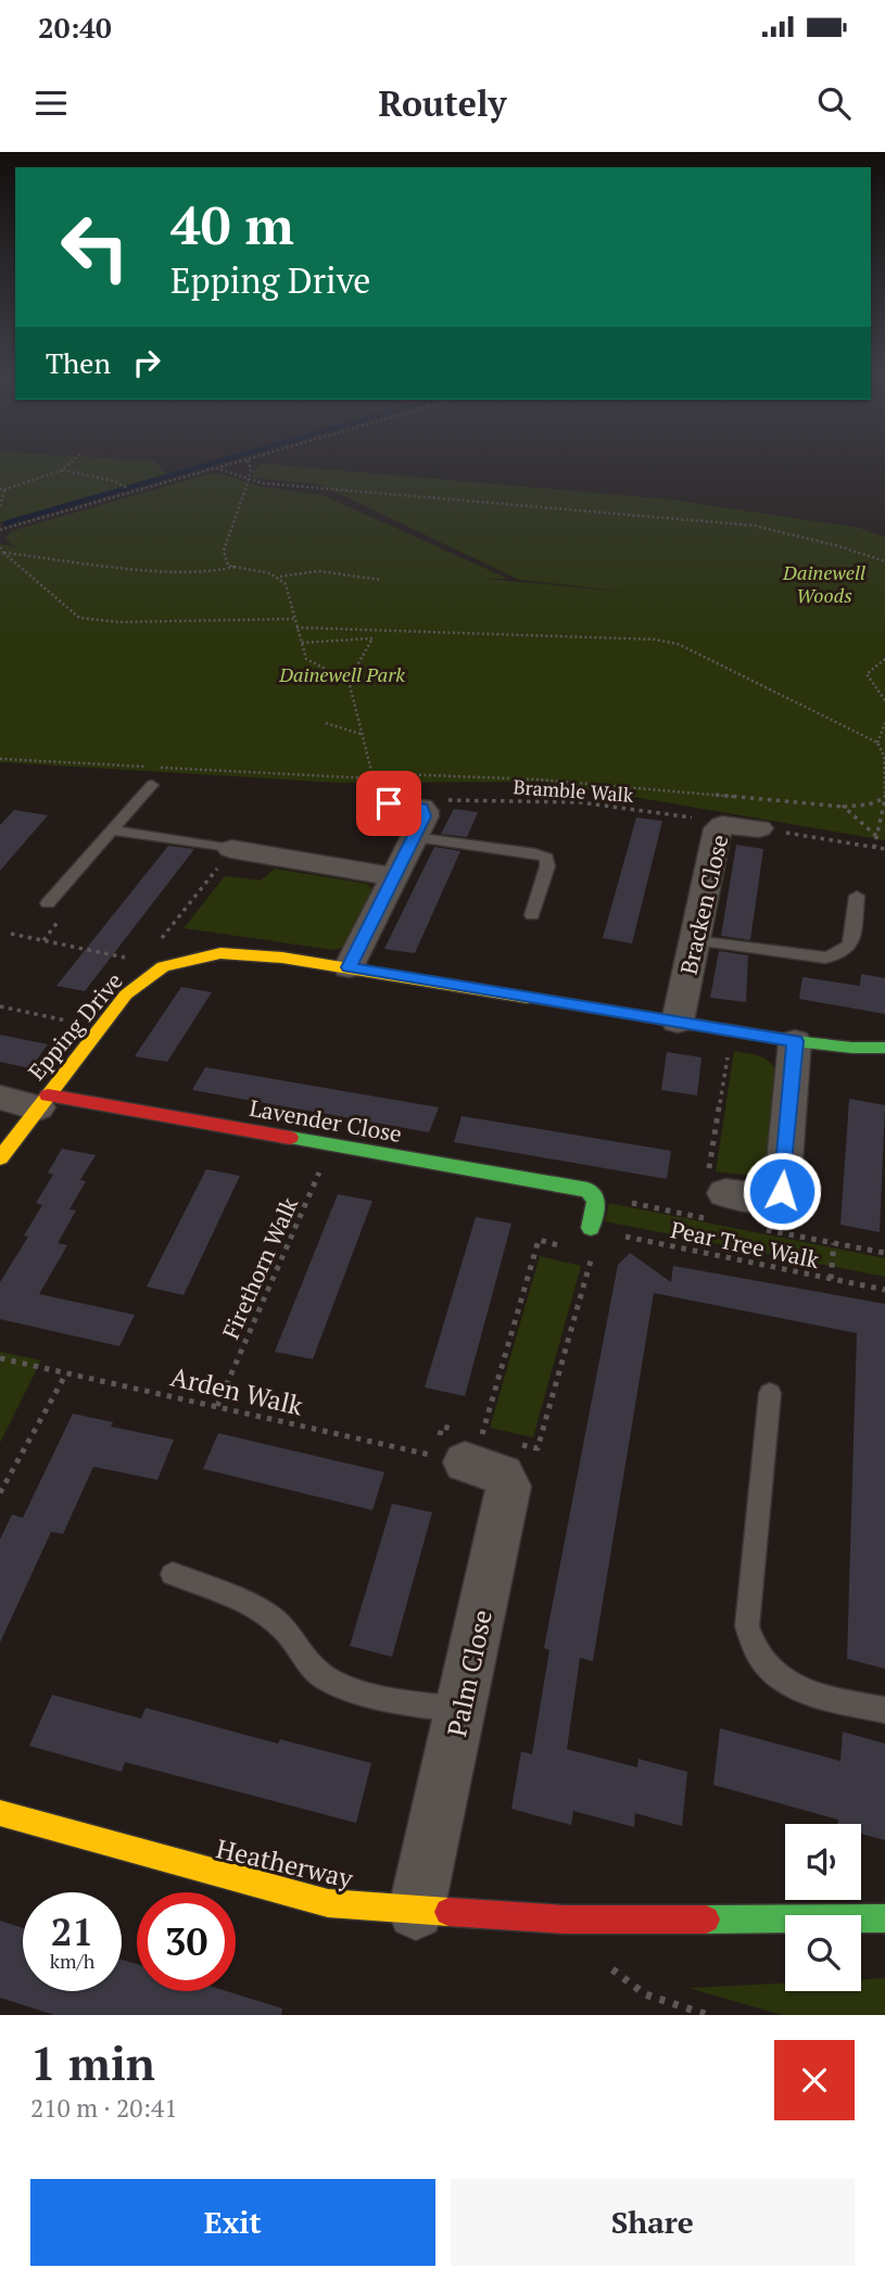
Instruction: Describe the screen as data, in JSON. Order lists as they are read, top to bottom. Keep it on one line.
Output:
{"streets":{"street":["Bracken Close","Epping Drive","Lavender Close","Palm Close","Heatherway"],"path":["Bramble Walk","Pear Tree Walk","Firethorn Walk","Arden Walk"]},"crossings":[["Bramble Walk","Bracken Close"],["Bracken Close","Epping Drive"],["Epping Drive","Lavender Close"],["Lavender Close","Firethorn Walk"],["Firethorn Walk","Arden Walk"],["Arden Walk","Palm Close"],["Palm Close","Heatherway"]],"parks":["Dainewell Woods","Dainewell Park"],"page":{"status":"20:40","header":"Routely","turn":["40 m","Epping Drive"],"then":"Then","speed":"21 km/h","limit":"30","heading":["1 min","210 m · 20:41"],"buttons":["Exit","Share"]}}
